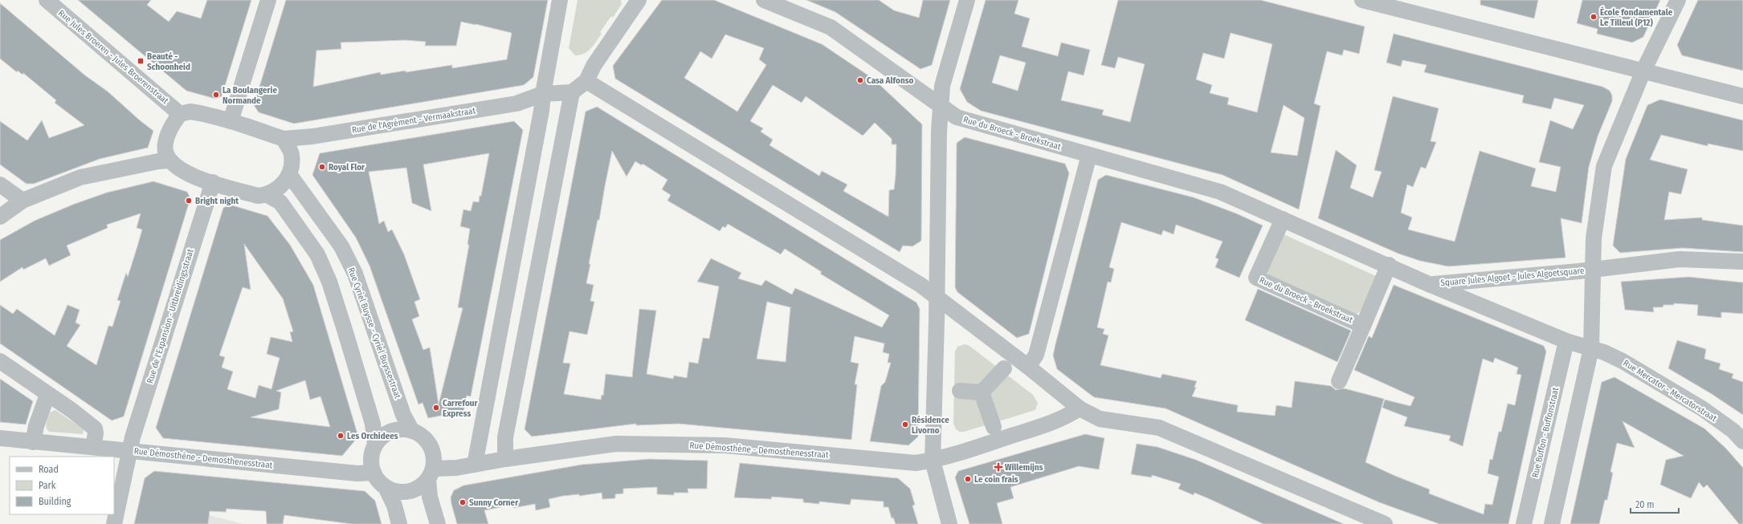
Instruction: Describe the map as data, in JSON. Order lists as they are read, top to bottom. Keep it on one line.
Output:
{"streets":{"street":["Rue Jules Broeren - Jules Broerenstraat","Rue de l'Agrément - Vermaakstraat","Rue du Broeck - Broekstraat","Square Jules Algoet - Jules Algoetsquare","Rue de l'Expansion - Uitbreidingsstraat","Rue Cyriel Buysse - Cyriel Buyssestraat","Rue Mercator - Mercatorstraat","Rue Buffon - Buffonstraat","Rue Démosthène - Demosthenesstraat"]},"crossings":[["Rue du Broeck - Broekstraat","Square Jules Algoet - Jules Algoetsquare"],["Square Jules Algoet - Jules Algoetsquare","Rue Mercator - Mercatorstraat"],["Square Jules Algoet - Jules Algoetsquare","Rue Buffon - Buffonstraat"],["Rue de l'Expansion - Uitbreidingsstraat","Rue Démosthène - Demosthenesstraat"],["Rue Cyriel Buysse - Cyriel Buyssestraat","Rue Démosthène - Demosthenesstraat"]],"places":{"other":["École fondamentale Le Tilleul (P12)","Casa Alfonso","La Boulangerie Normande","Royal Flor","Bright night","Carrefour Express","Résidence Livorno","Les Orchidees","Le coin frais","Sunny Corner"],"transit":["Beauté - Schoonheid"],"health":["Willemijns"]},"legend":["Road","Park","Building"],"scale_bar":"20 m"}
